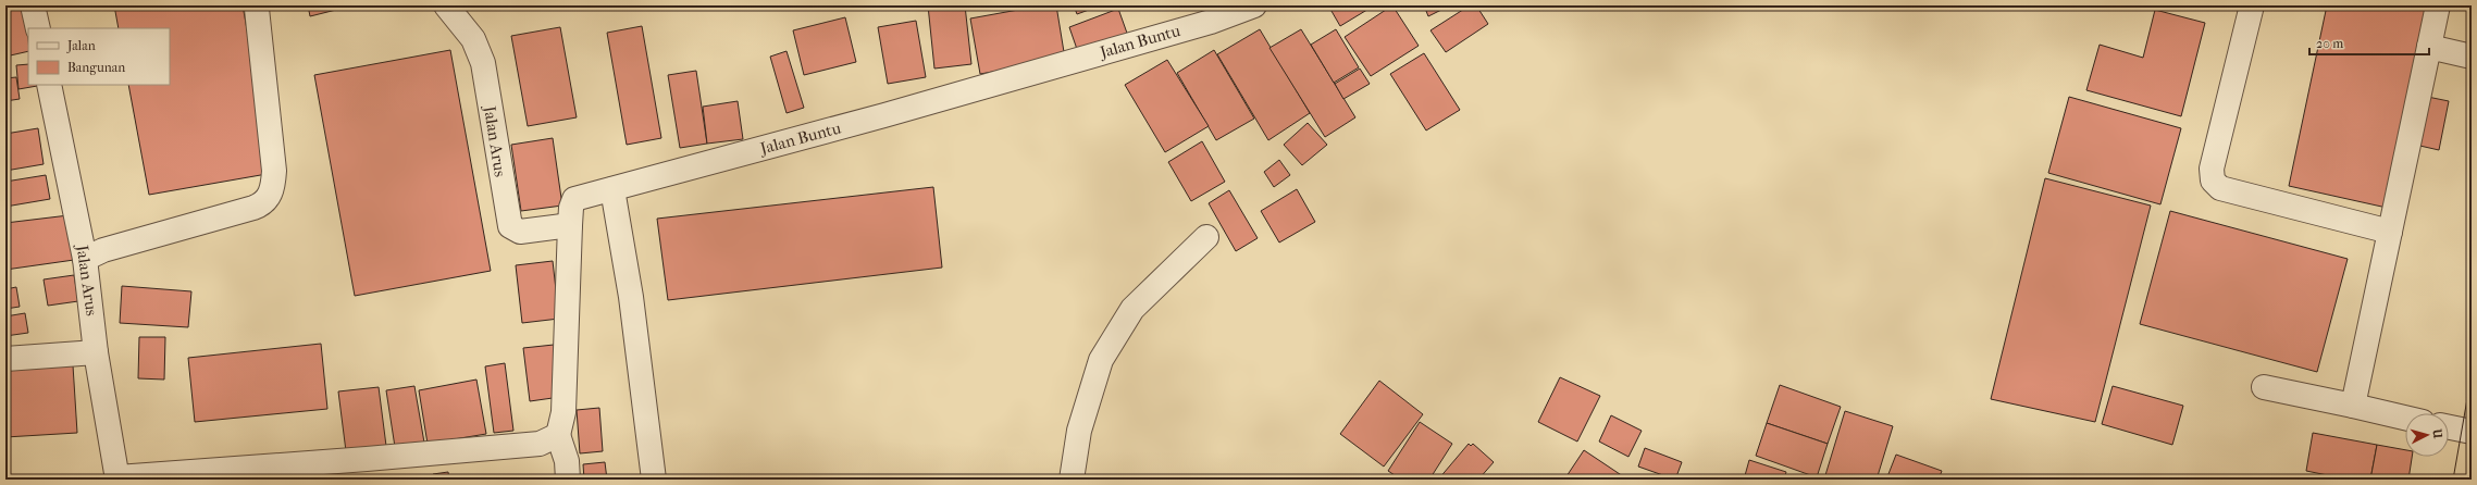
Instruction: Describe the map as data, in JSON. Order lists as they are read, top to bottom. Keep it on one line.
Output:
{"streets":{"street":["Jalan Buntu","Jalan Arus"]},"crossings":[["Jalan Buntu","Jalan Arus"]],"legend":["Jalan","Bangunan"],"scale_bar":"20 m","north":"right"}
